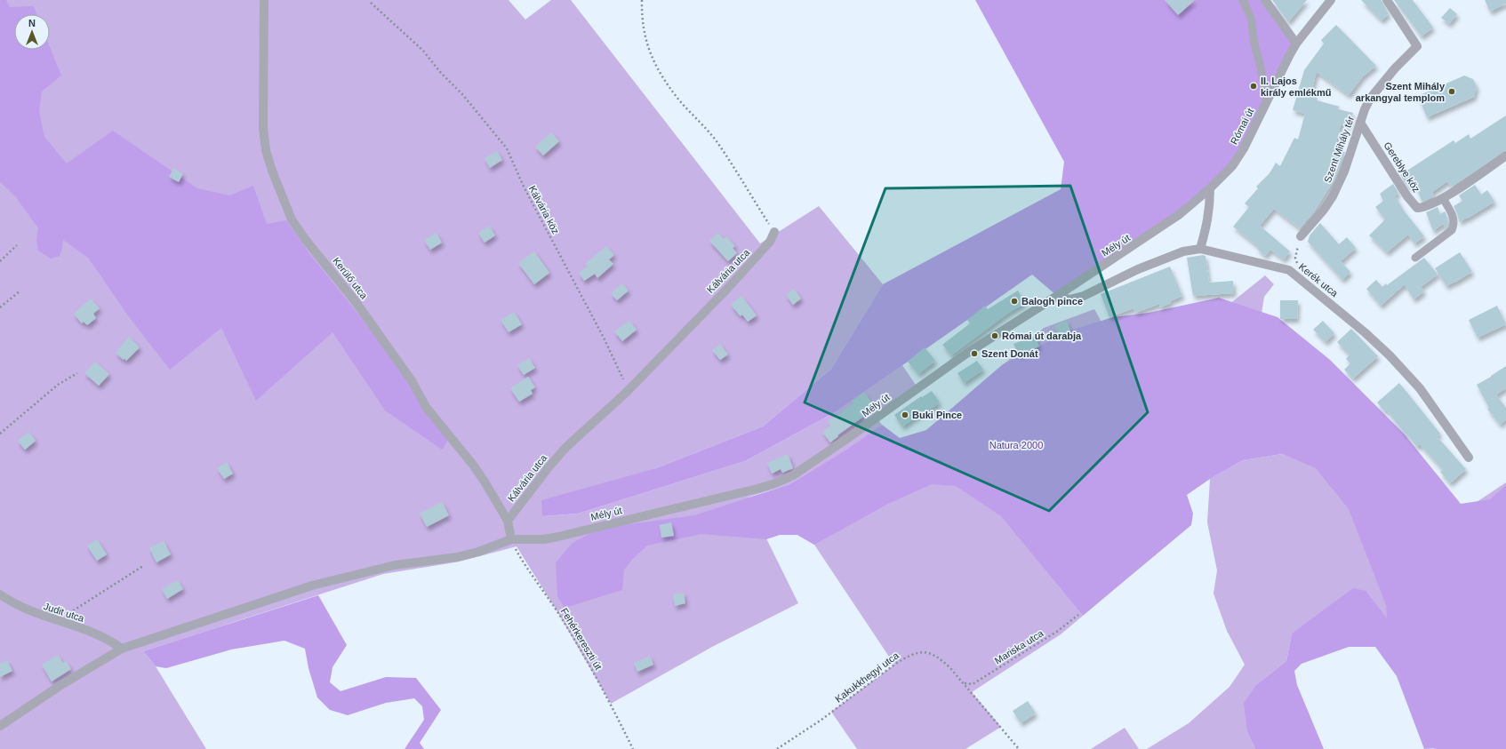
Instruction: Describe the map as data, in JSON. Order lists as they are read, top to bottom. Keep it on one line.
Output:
{"streets":{"street":["Római út","Szent Mihály tér","Gereblye köz","Mély út","Kálvária utca","Kerülő utca","Kerék utca","Judit utca"],"path":["Kálvária köz","Fehérkereszti út","Mariska utca","Kakukkhegyi utca"]},"crossings":[["Római út","Mély út"],["Szent Mihály tér","Gereblye köz"],["Kálvária köz","Kálvária utca"],["Mély út","Kerülő utca"],["Mély út","Kerék utca"],["Mély út","Fehérkereszti út"],["Kálvária utca","Kerülő utca"],["Kerülő utca","Fehérkereszti út"],["Mariska utca","Kakukkhegyi utca"]],"parks":["Natura 2000"],"places":["II. Lajos király emlékmű","Szent Mihály arkangyal templom","Balogh pince","Római út darabja","Szent Donát","Buki Pince"],"north":"top"}
